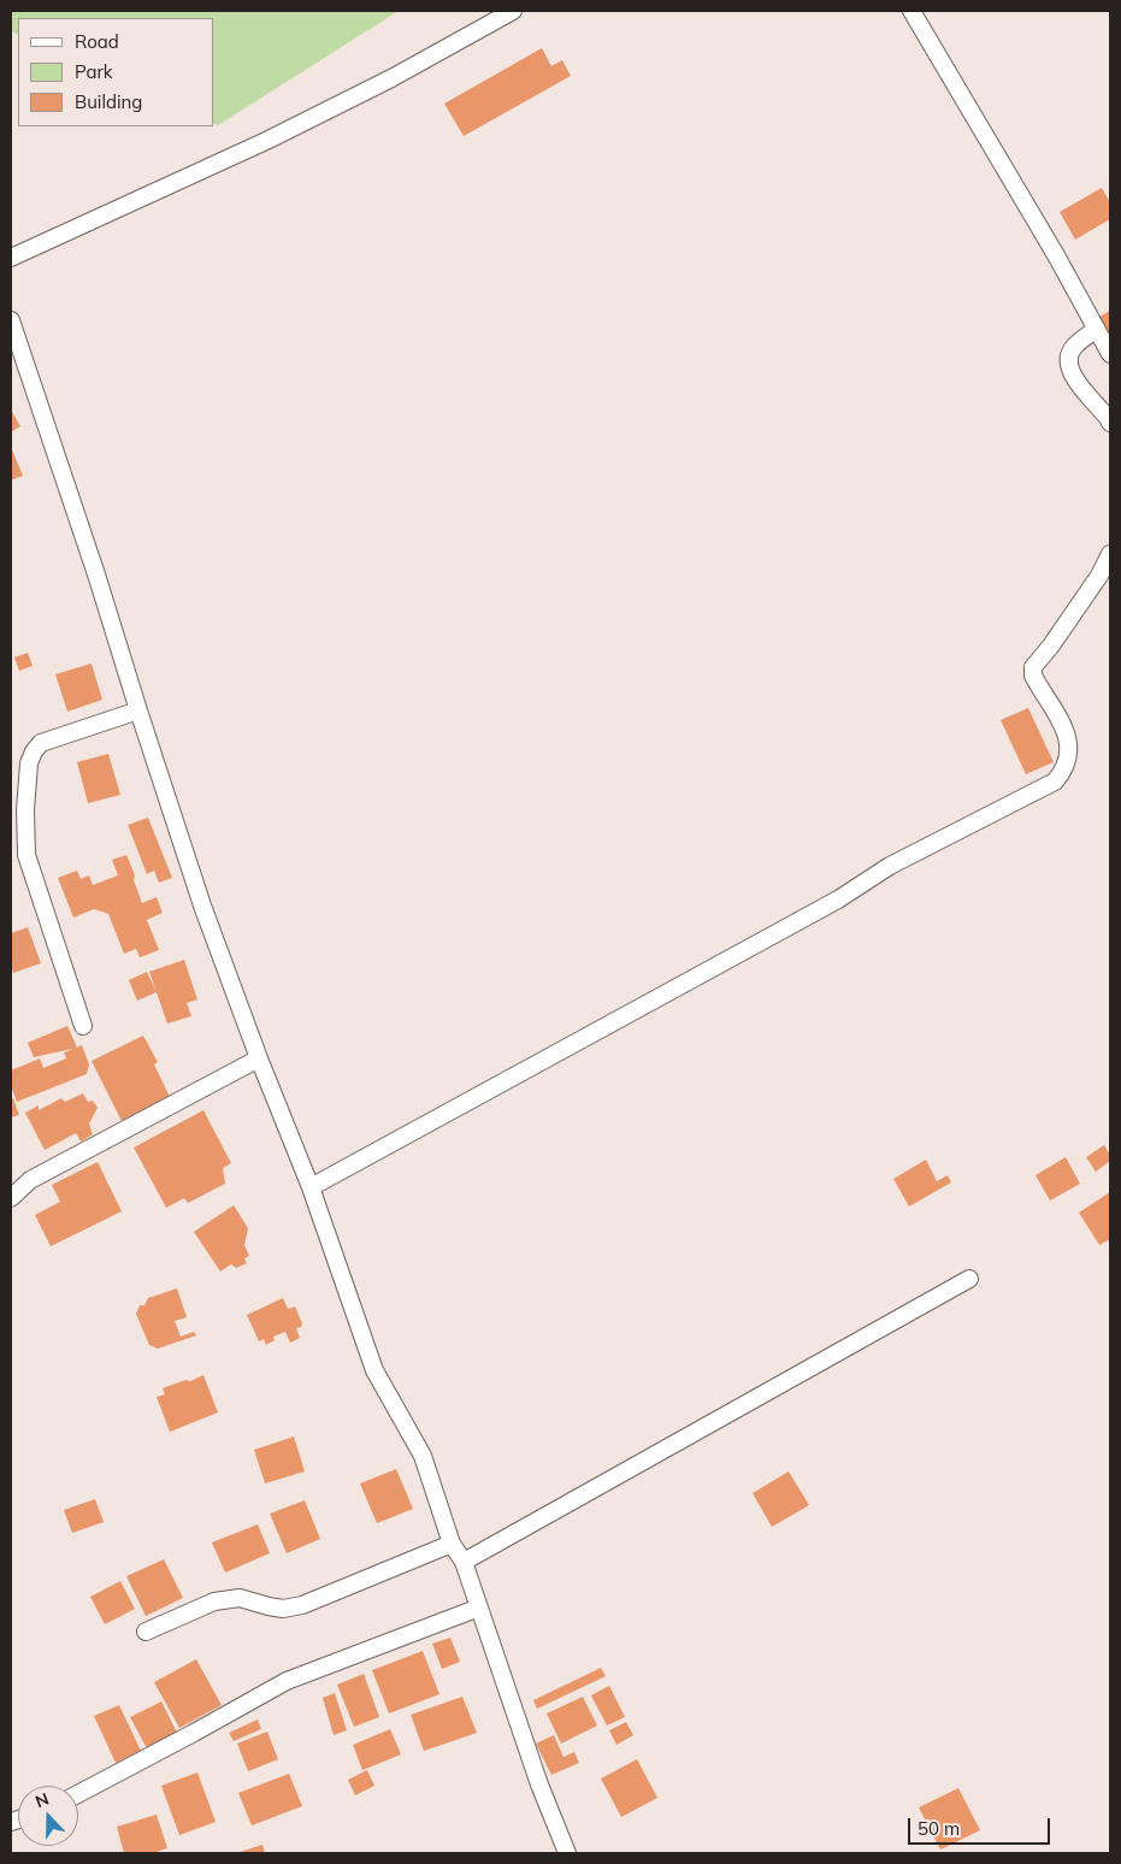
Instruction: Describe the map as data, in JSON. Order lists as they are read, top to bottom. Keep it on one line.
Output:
{"legend":["Road","Park","Building"],"scale_bar":"50 m","north":"top"}
